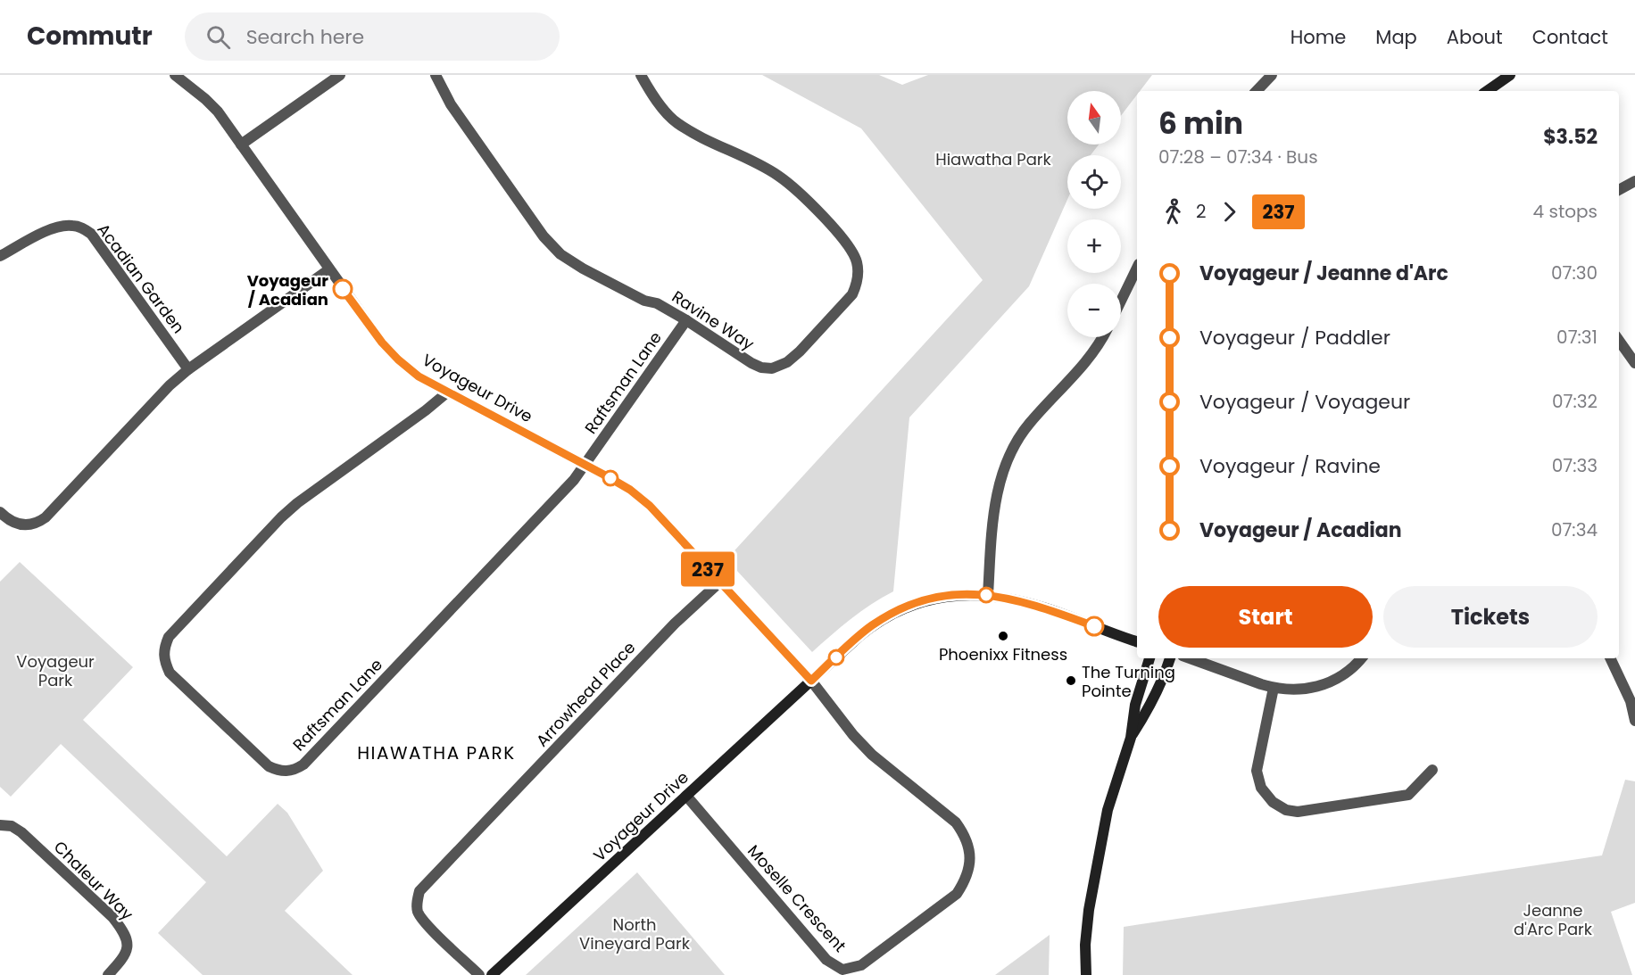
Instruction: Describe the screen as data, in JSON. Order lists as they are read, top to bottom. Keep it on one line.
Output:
{"streets":{"street":["Acadian Garden","Ravine Way","Raftsman Lane","Voyageur Drive","Arrowhead Place","Chaleur Way","Moselle Crescent"]},"crossings":[["Ravine Way","Raftsman Lane"],["Raftsman Lane","Voyageur Drive"],["Voyageur Drive","Arrowhead Place"],["Voyageur Drive","Moselle Crescent"]],"districts":["HIAWATHA PARK"],"parks":["Hiawatha Park","Voyageur Park","Jeanne d'Arc Park","North Vineyard Park"],"places":["Voyageur / Acadian","Phoenixx Fitness","The Turning Pointe"],"lines":["bus line 237"],"north":"top","page":{"header":"Commutr","search":"Search here","nav":["Home","Map","About","Contact"],"on_map":"237","map_buttons":["+","−"],"heading":["6 min","07:28 – 07:34 · Bus","$3.52"],"legs":["2","237","4 stops"],"list":[{"name":"Voyageur / Jeanne d'Arc","value":"07:30"},{"name":"Voyageur / Paddler","value":"07:31"},{"name":"Voyageur / Voyageur","value":"07:32"},{"name":"Voyageur / Ravine","value":"07:33"},{"name":"Voyageur / Acadian","value":"07:34"}],"buttons":["Start","Tickets"]}}
